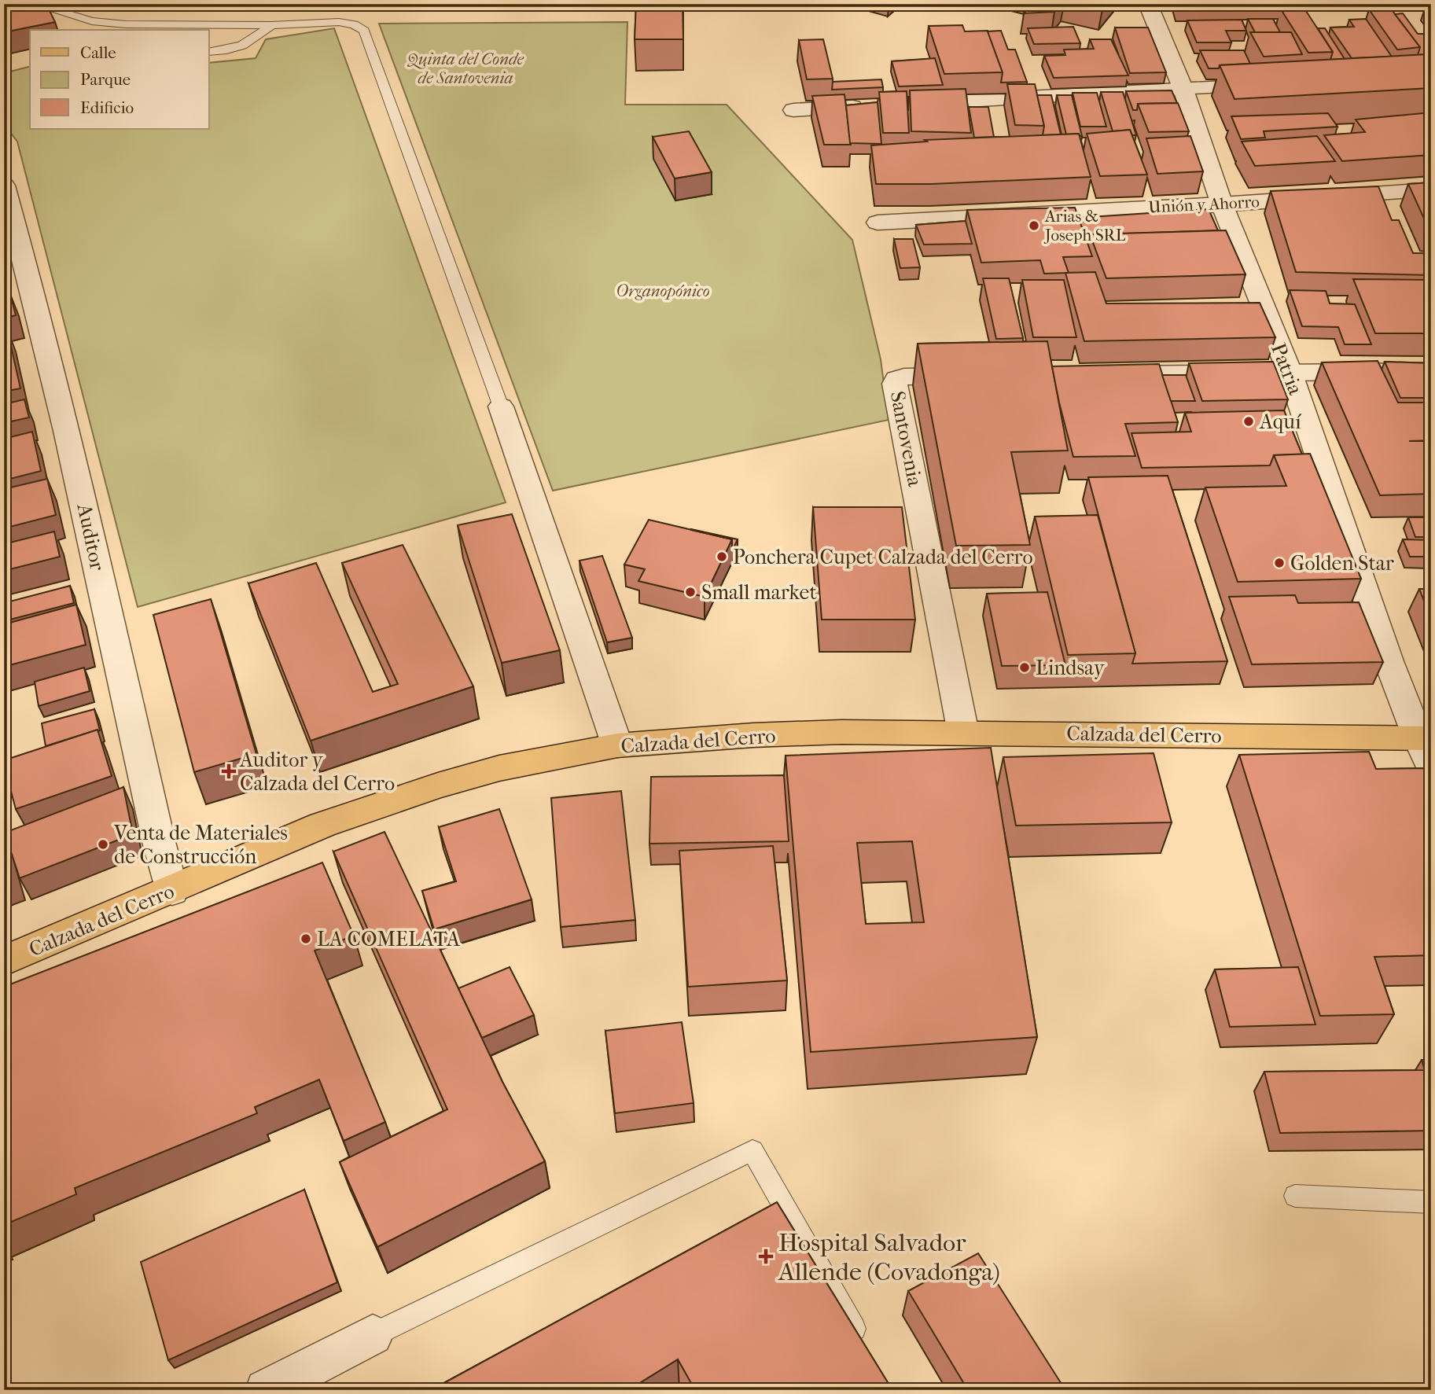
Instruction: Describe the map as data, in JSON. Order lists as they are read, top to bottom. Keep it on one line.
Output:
{"streets":{"main road":["Calzada del Cerro"],"street":["Unión y Ahorro","Patria","Santovenia","Auditor"]},"crossings":[["Unión y Ahorro","Patria"],["Patria","Calzada del Cerro"],["Santovenia","Calzada del Cerro"],["Auditor","Calzada del Cerro"]],"parks":["Quinta del Conde de Santovenia","Organopónico"],"places":{"other":["Arias & Joseph SRL","Aquí","Ponchera Cupet Calzada del Cerro","Golden Star","Small market","Lindsay","Venta de Materiales de Construcción","LA COMELATA"],"health":["Auditor y Calzada del Cerro","Hospital Salvador Allende (Covadonga)"]},"legend":["Calle","Parque","Edificio"]}
